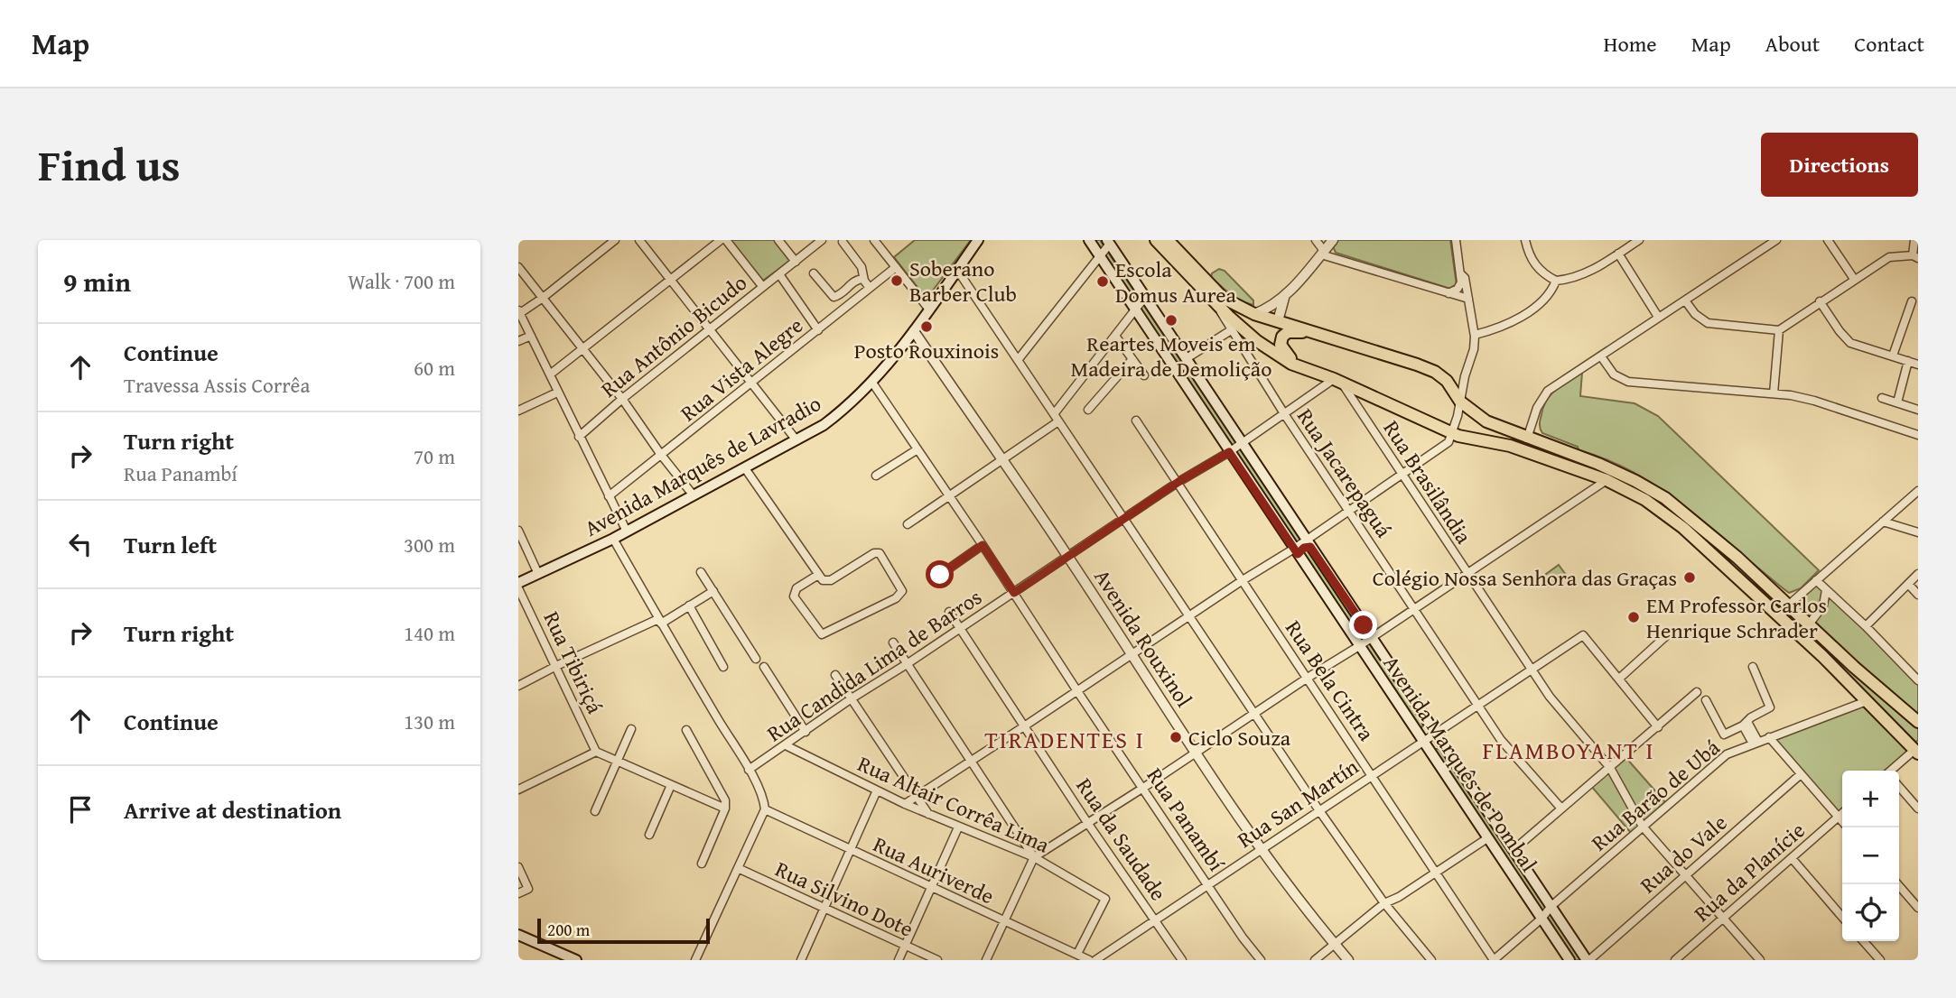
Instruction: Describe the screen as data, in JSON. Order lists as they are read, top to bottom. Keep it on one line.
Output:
{"streets":{"main road":["Avenida Marquês de Lavradio","Avenida Marquês de Pombal"],"street":["Rua Antônio Bicudo","Rua Vista Alegre","Rua Jacarepaguá","Rua Brasilândia","Avenida Rouxinol","Rua Tibiriçá","Rua Candida Lima de Barros","Rua Bela Cintra","Rua Barão de Ubá","Rua San Martín","Rua Altair Corrêa Lima","Rua Panambí","Rua da Saudade","Rua do Vale","Rua Auriverde","Rua da Planície","Rua Silvino Dote"]},"crossings":[["Avenida Marquês de Lavradio","Avenida Rouxinol"],["Avenida Marquês de Lavradio","Rua Panambí"],["Rua Brasilândia","Rua Barão de Ubá"],["Rua Brasilândia","Rua do Vale"],["Rua Brasilândia","Rua da Planície"],["Avenida Rouxinol","Rua Candida Lima de Barros"],["Avenida Rouxinol","Rua San Martín"],["Rua Candida Lima de Barros","Rua Bela Cintra"],["Rua Candida Lima de Barros","Avenida Marquês de Pombal"],["Rua Candida Lima de Barros","Rua Altair Corrêa Lima"],["Rua Candida Lima de Barros","Rua Panambí"],["Rua Candida Lima de Barros","Rua da Saudade"],["Rua Bela Cintra","Rua San Martín"],["Avenida Marquês de Pombal","Rua Barão de Ubá"],["Avenida Marquês de Pombal","Rua San Martín"],["Avenida Marquês de Pombal","Rua do Vale"],["Rua San Martín","Rua Panambí"],["Rua San Martín","Rua da Saudade"],["Rua Altair Corrêa Lima","Rua Auriverde"]],"districts":["TIRADENTES I","FLAMBOYANT I"],"places":["Soberano Barber Club","Escola Domus Aurea","Reartes Moveis em Madeira de Demolição","Posto Rouxinois","Colégio Nossa Senhora das Graças","EM Professor Carlos Henrique Schrader","Ciclo Souza"],"scale_bar":"200 m","page":{"header":"Map","nav":["Home","Map","About","Contact"],"title":"Find us","buttons":"Directions","heading":["9 min","Walk · 700 m"],"list":[["Continue","Travessa Assis Corrêa","60 m"],["Turn right","Rua Panambí","70 m"],["Turn left","300 m"],["Turn right","140 m"],["Continue","130 m"],"Arrive at destination"],"map_buttons":["+","−"],"scale":"200 m"}}
